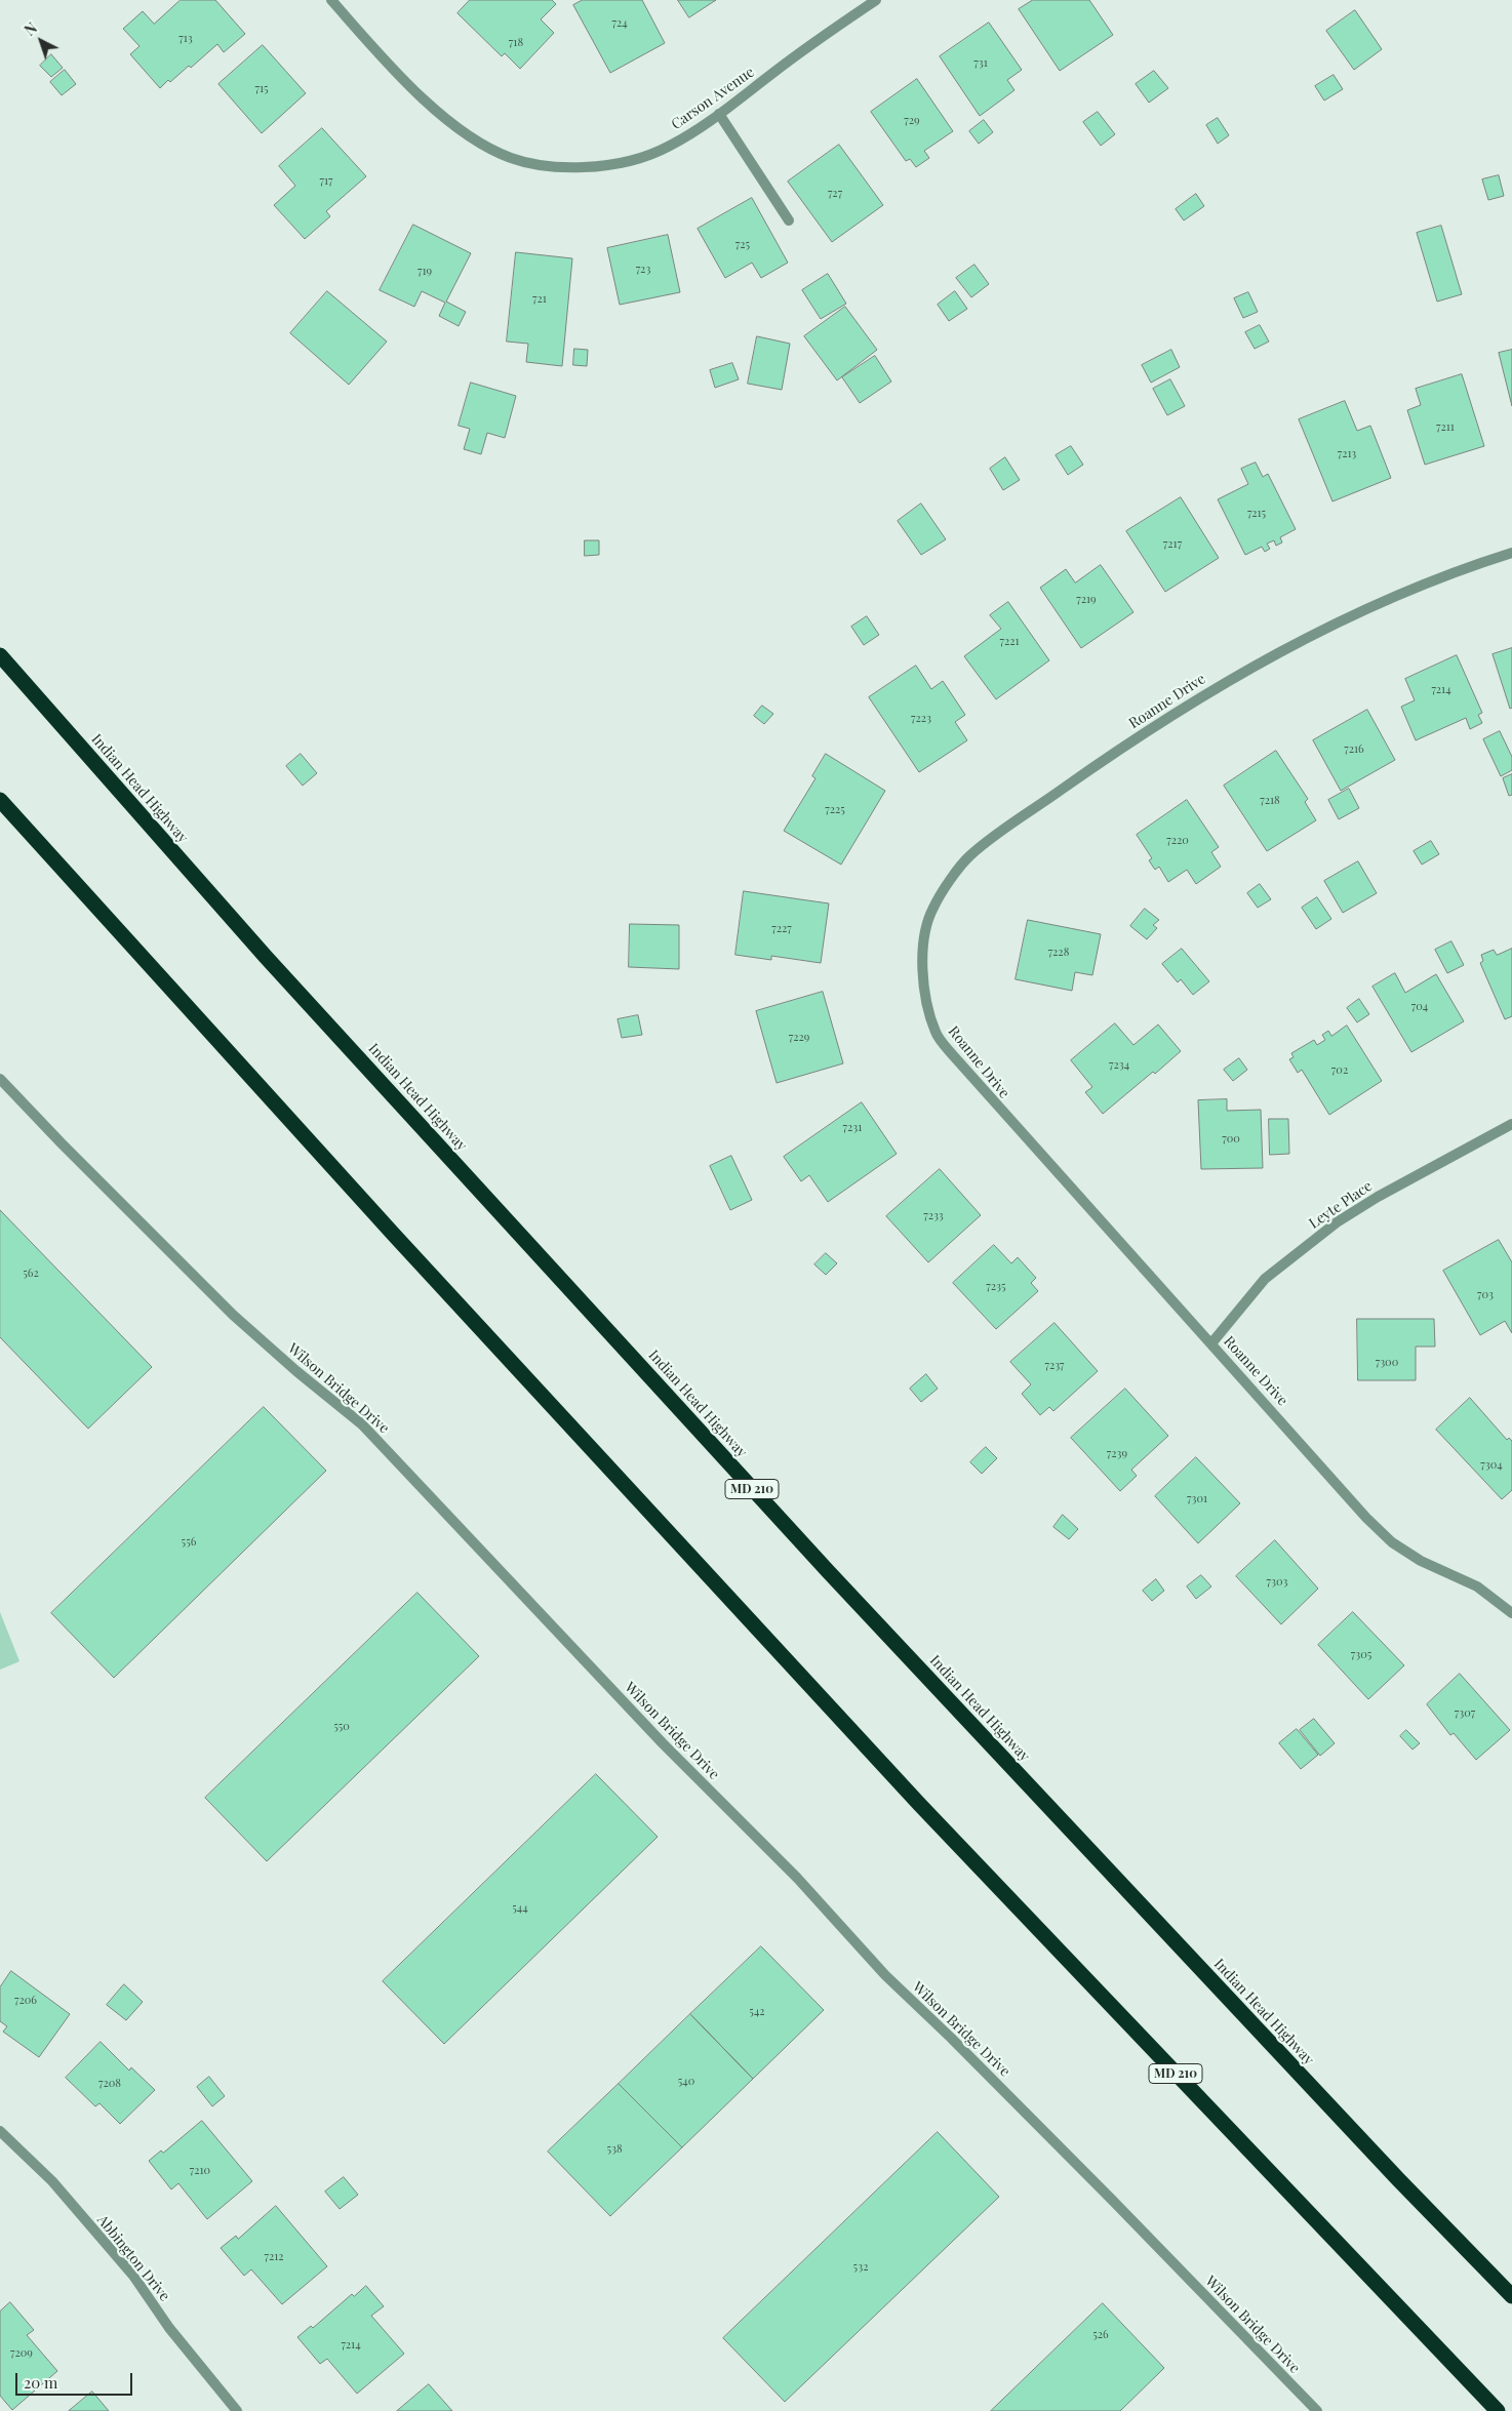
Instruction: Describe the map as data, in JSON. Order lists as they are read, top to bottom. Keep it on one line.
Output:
{"streets":{"highway":["Indian Head Highway","MD 210"],"street":["Carson Avenue","Roanne Drive","Leyte Place","Wilson Bridge Drive","Abbington Drive"]},"crossings":[["Roanne Drive","Leyte Place"]],"house_numbers":["724","713","718","731","715","729","717","727","725","723","719","721","7211","7213","7215","7217","7219","7221","7214","7223","7216","7218","7225","7220","7227","7228","704","7229","7234","702","7231","700","7233","562","7235","703","7300","7237","7239","7304","7301","556","7303","7305","7307","550","544","7206","542","540","7208","538","7210","7212","532","526","7214","7209"],"scale_bar":"20 m","north":"top left"}
